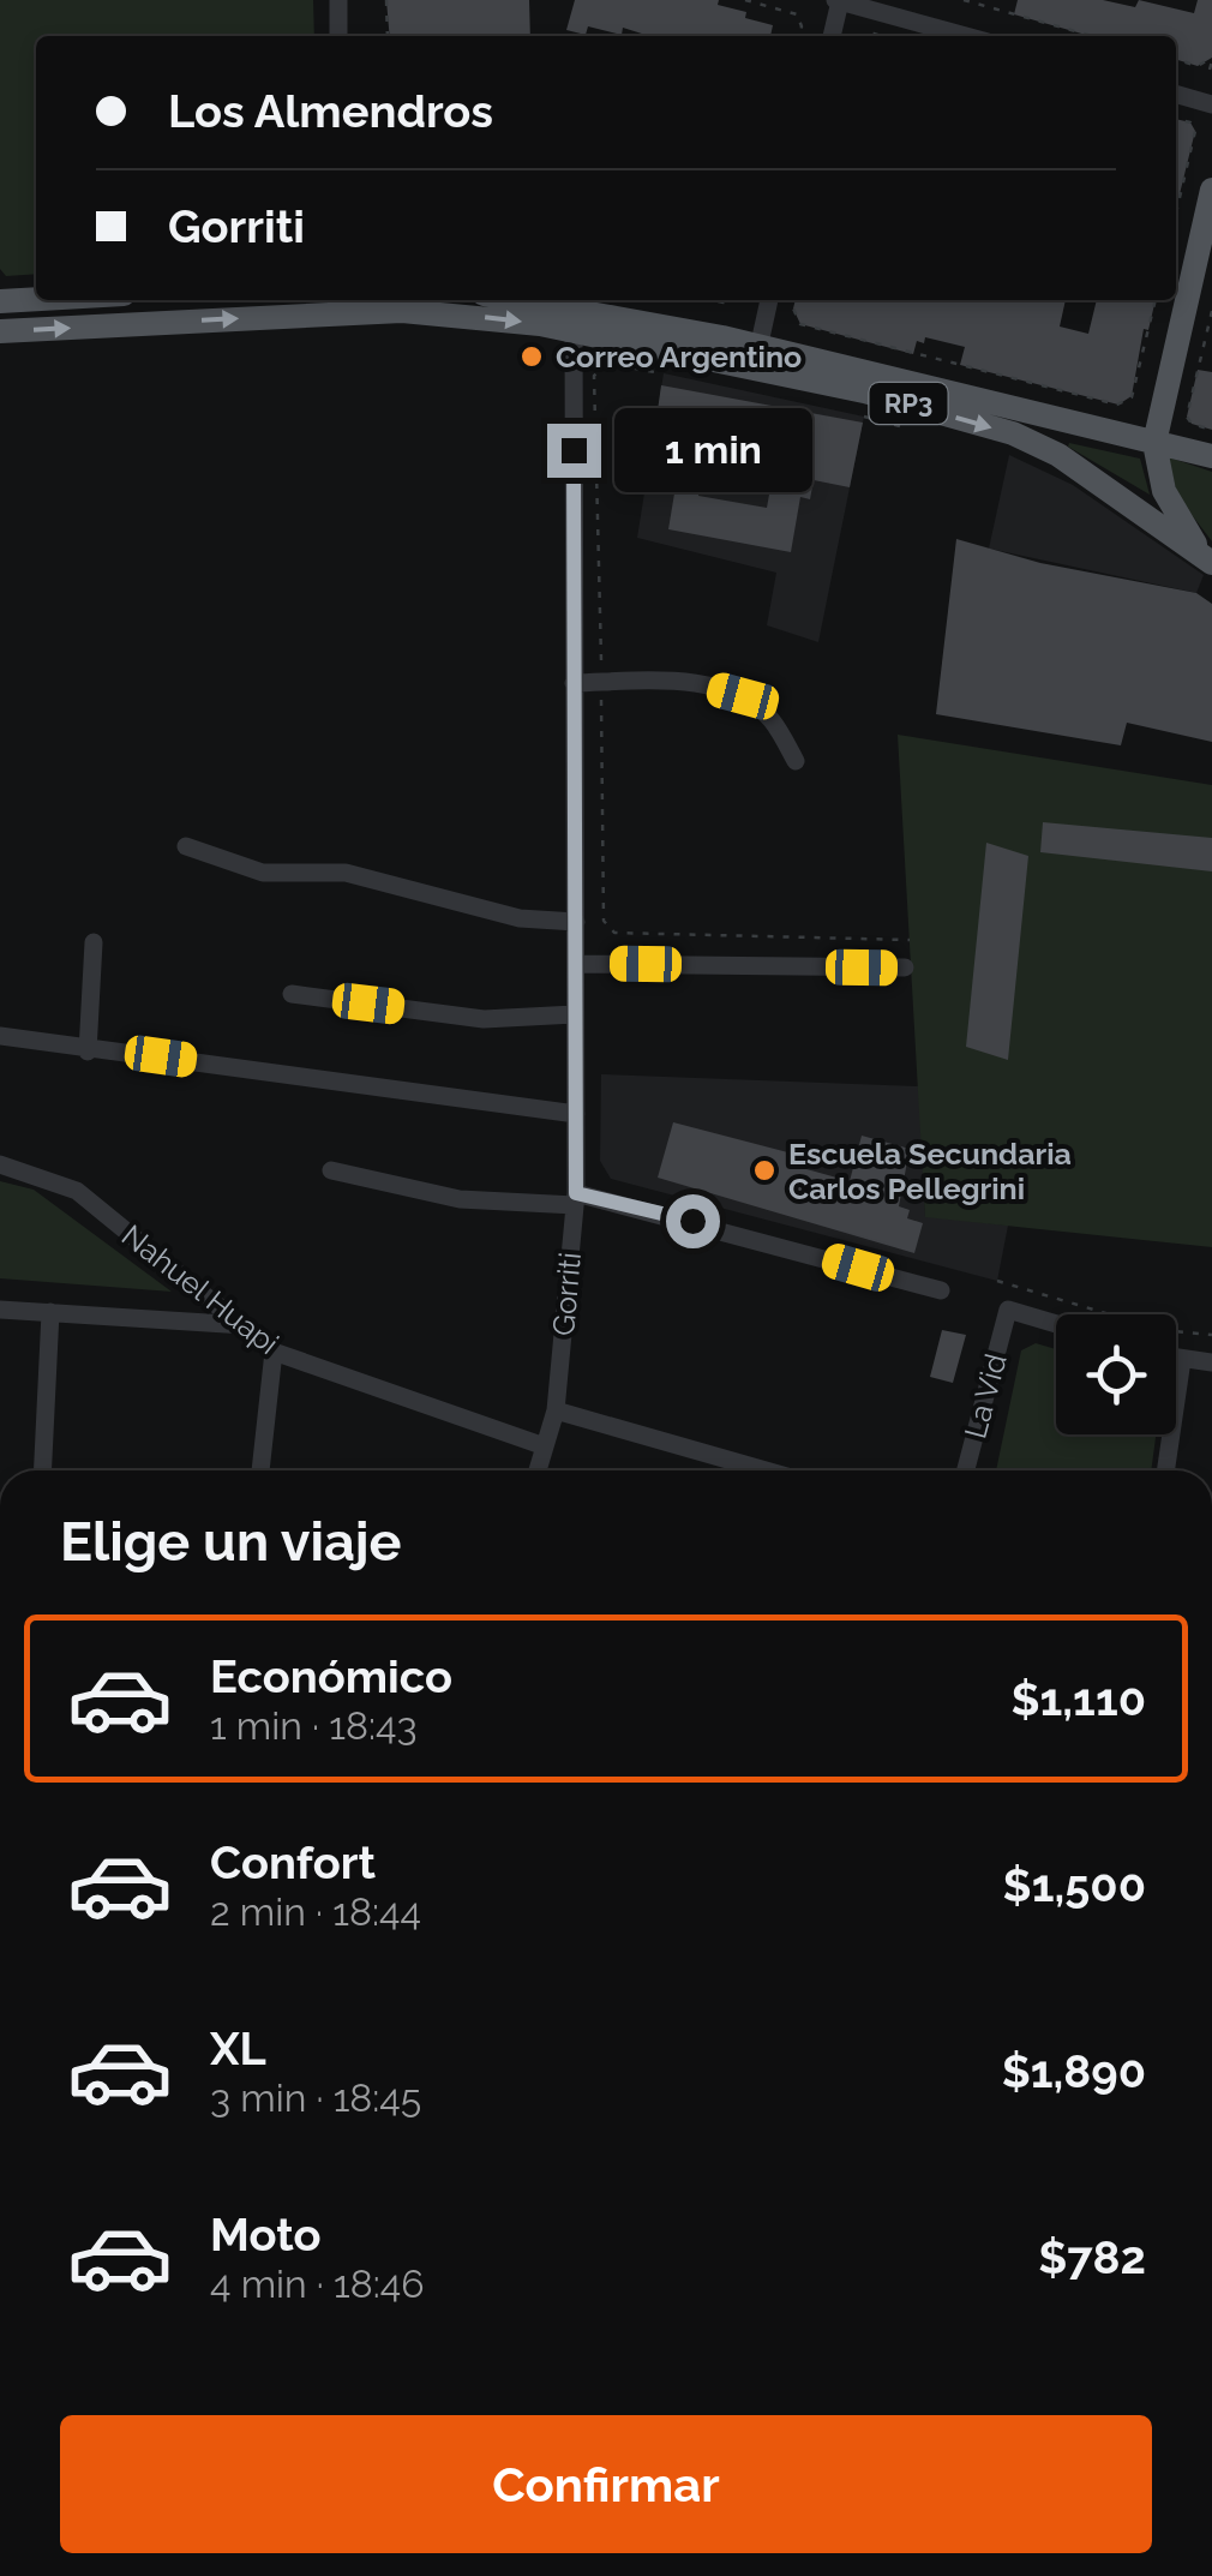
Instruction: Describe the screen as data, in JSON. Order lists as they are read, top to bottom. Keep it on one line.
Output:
{"streets":{"main road":["RP3"],"street":["Nahuel Huapi","Gorriti","La Vid"]},"crossings":[["RP3","Gorriti"],["Nahuel Huapi","Gorriti"]],"places":["Correo Argentino","Escuela Secundaria Carlos Pellegrini"],"page":{"banner":["Los Almendros","Gorriti"],"bubble":"1 min","heading":"Elige un viaje","list":[{"name":"Económico","note":"1 min · 18:43","value":"$1,110"},{"name":"Confort","note":"2 min · 18:44","value":"$1,500"},{"name":"XL","note":"3 min · 18:45","value":"$1,890"},{"name":"Moto","note":"4 min · 18:46","value":"$782"}],"buttons":"Confirmar"}}
